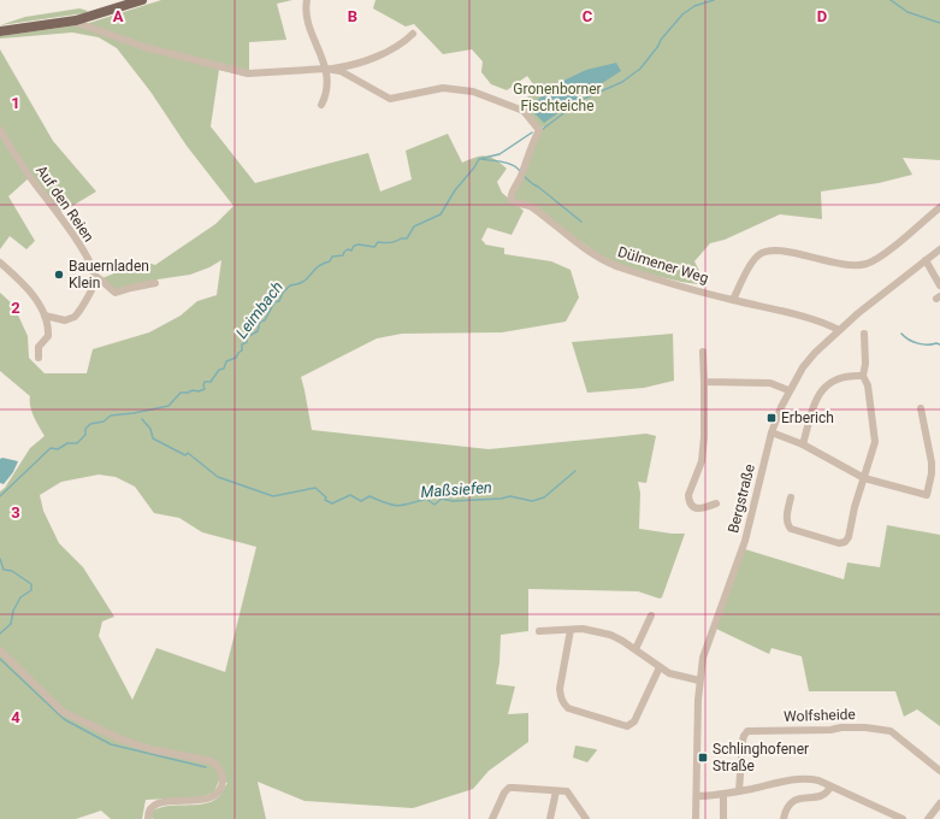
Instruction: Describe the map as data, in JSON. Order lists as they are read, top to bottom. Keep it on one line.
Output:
{"streets":{"street":["Auf den Reien","Dülmener Weg","Bergstraße","Wolfsheide"]},"crossings":[["Dülmener Weg","Bergstraße"]],"water":["Leimbach","Maßsiefen"],"parks":["Gronenborner Fischteiche"],"places":{"other":["Bauernladen Klein"],"transit":["Erberich","Schlinghofener Straße"]},"grid":{"columns":["A","B","C","D"],"rows":["1","2","3","4"]}}
